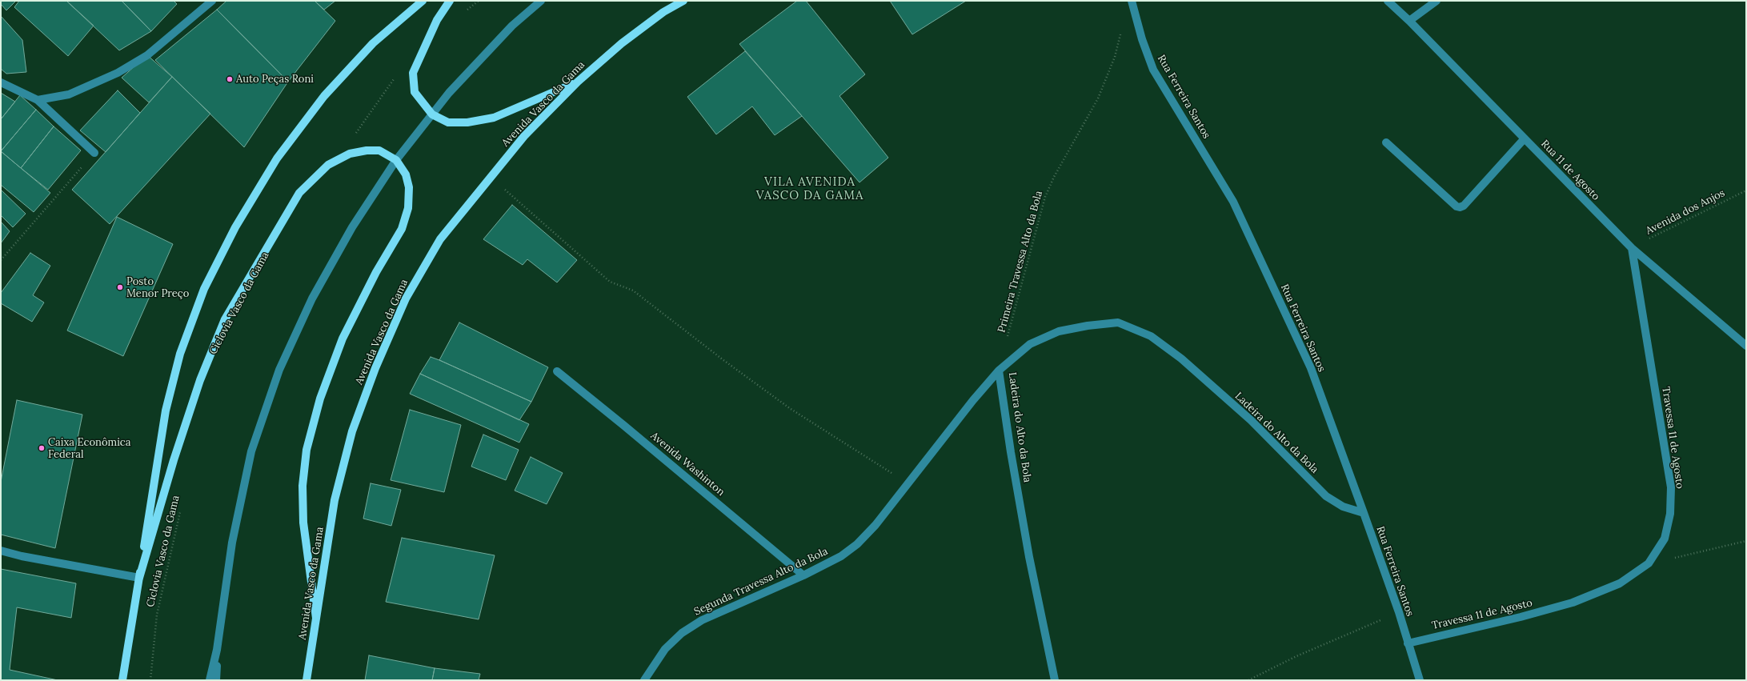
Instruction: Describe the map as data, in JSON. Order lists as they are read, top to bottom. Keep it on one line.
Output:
{"streets":{"main road":["Avenida Vasco da Gama"],"street":["Rua Ferreira Santos","Rua 11 de Agosto","Ladeira do Alto da Bola","Travessa 11 de Agosto","Avenida Washinton","Segunda Travessa Alto da Bola"],"path":["Avenida dos Anjos","Primeira Travessa Alto da Bola","Ciclovia Vasco da Gama"]},"crossings":[["Rua Ferreira Santos","Ladeira do Alto da Bola"],["Rua Ferreira Santos","Travessa 11 de Agosto"],["Rua 11 de Agosto","Avenida dos Anjos"],["Rua 11 de Agosto","Travessa 11 de Agosto"],["Avenida dos Anjos","Travessa 11 de Agosto"],["Ladeira do Alto da Bola","Segunda Travessa Alto da Bola"],["Avenida Washinton","Segunda Travessa Alto da Bola"]],"districts":["VILA AVENIDA VASCO DA GAMA"],"places":["Auto Peças Roni","Posto Menor Preço","Caixa Econômica Federal"]}
